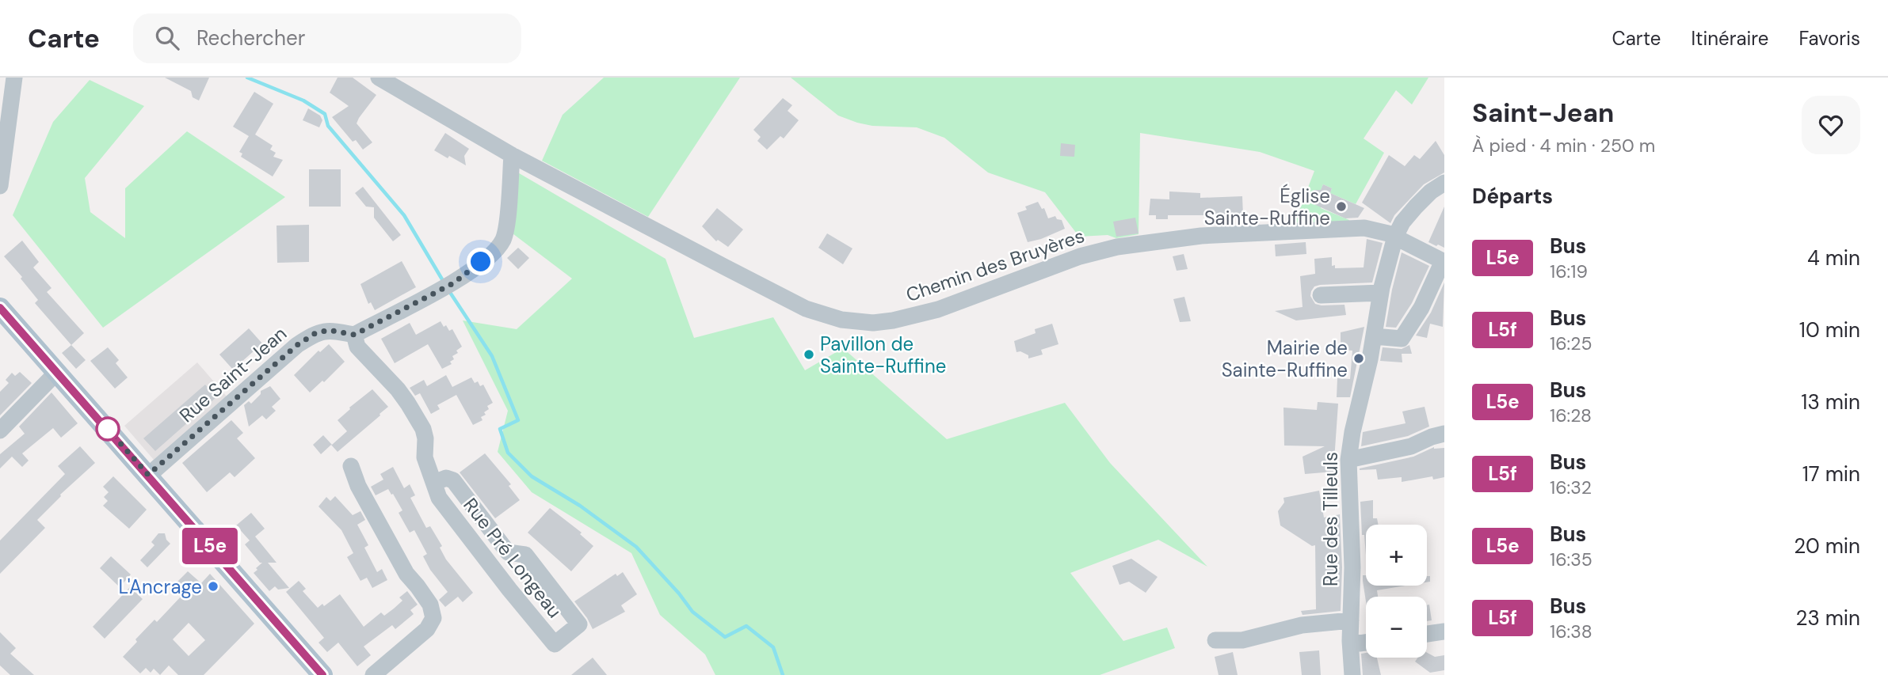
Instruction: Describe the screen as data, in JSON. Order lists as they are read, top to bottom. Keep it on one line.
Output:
{"streets":{"street":["Chemin des Bruyères","Rue Saint-Jean","Rue des Tilleuls","Rue Pré Longeau"]},"crossings":[["Chemin des Bruyères","Rue des Tilleuls"],["Rue Saint-Jean","Rue Pré Longeau"]],"places":["Église Sainte-Ruffine","Pavillon de Sainte-Ruffine","Mairie de Sainte-Ruffine","L'Ancrage"],"lines":["bus line L5e"],"page":{"header":"Carte","search":"Rechercher","nav":["Carte","Itinéraire","Favoris"],"on_map":"L5e","heading":[["Saint-Jean","À pied · 4 min · 250 m"],"Départs"],"list":[{"mark":"L5e","name":"Bus","note":"16:19","value":"4 min"},{"mark":"L5f","name":"Bus","note":"16:25","value":"10 min"},{"mark":"L5e","name":"Bus","note":"16:28","value":"13 min"},{"mark":"L5f","name":"Bus","note":"16:32","value":"17 min"},{"mark":"L5e","name":"Bus","note":"16:35","value":"20 min"},{"mark":"L5f","name":"Bus","note":"16:38","value":"23 min"}],"map_buttons":["+","−"]}}
